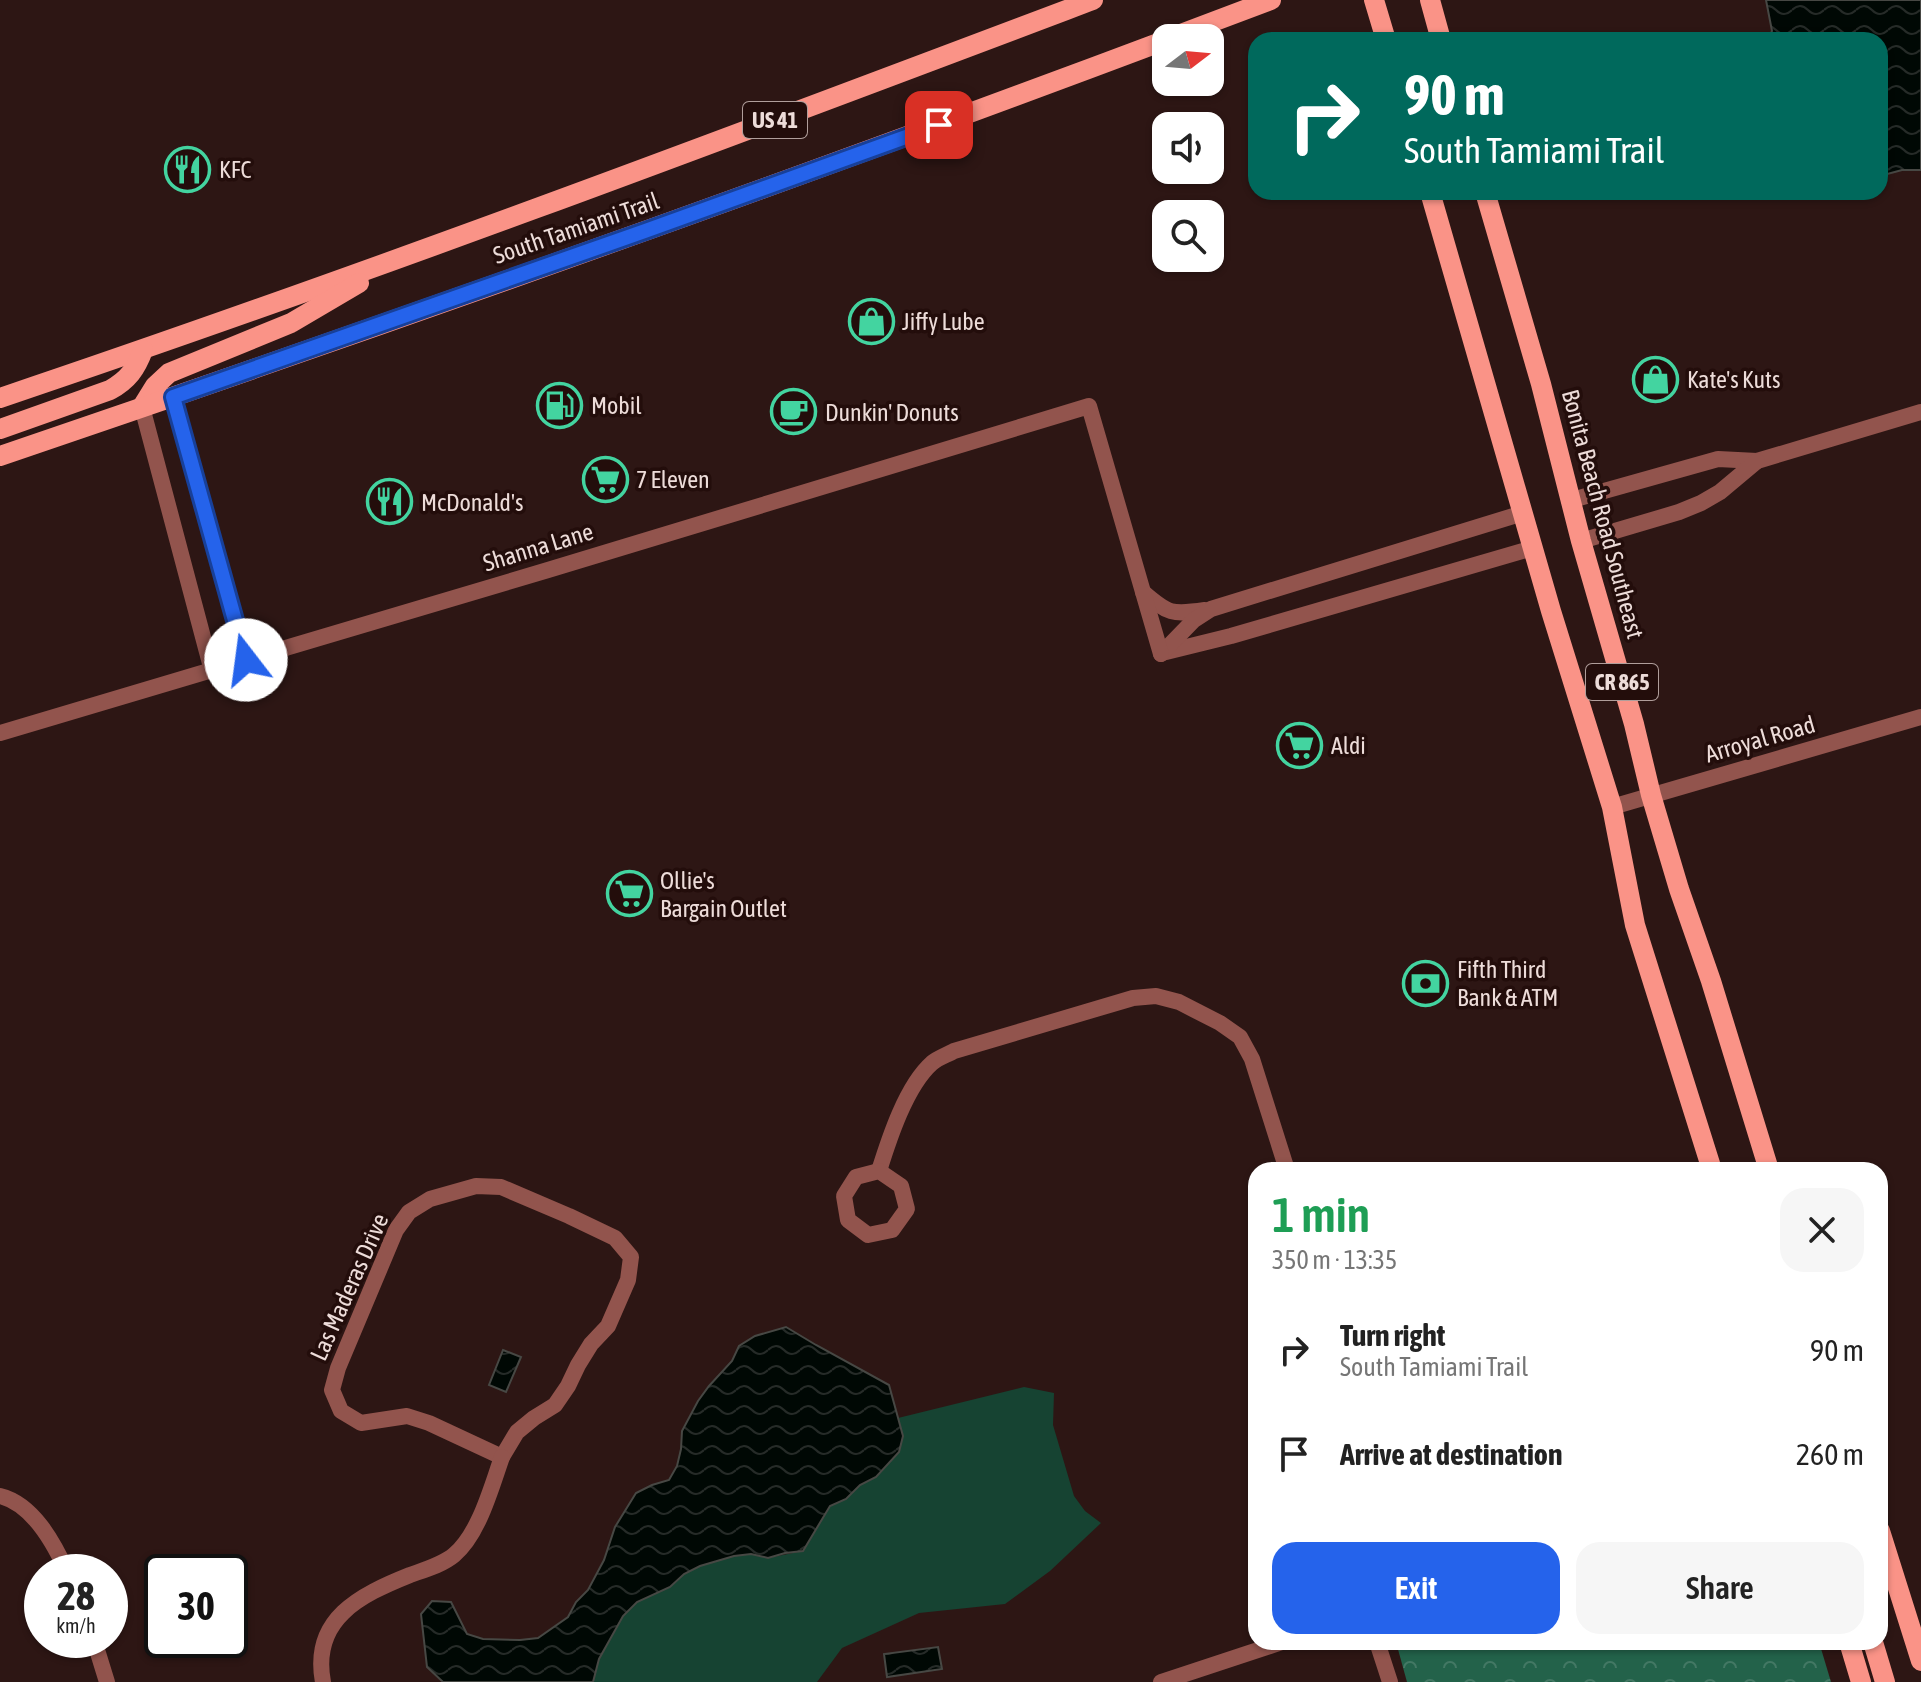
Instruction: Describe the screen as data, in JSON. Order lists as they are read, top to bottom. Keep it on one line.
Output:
{"streets":{"main road":["US 41","South Tamiami Trail","Bonita Beach Road Southeast","CR 865"],"street":["Shanna Lane","Arroyal Road","Las Maderas Drive"]},"crossings":[["Bonita Beach Road Southeast","Arroyal Road"],["CR 865","Arroyal Road"]],"places":{"restaurant":["KFC","McDonald's"],"shop":["Jiffy Lube","Kate's Kuts"],"fuel station":["Mobil"],"cafe":["Dunkin' Donuts"],"supermarket":["7 Eleven","Aldi","Ollie's Bargain Outlet"],"bank":["Fifth Third Bank & ATM"]},"north":"right","page":{"turn":["90 m","South Tamiami Trail"],"heading":["1 min","350 m · 13:35"],"list":[{"name":"Turn right","note":"South Tamiami Trail","value":"90 m"},{"name":"Arrive at destination","value":"260 m"}],"buttons":["Exit","Share"],"speed":"28 km/h","limit":"30"}}
